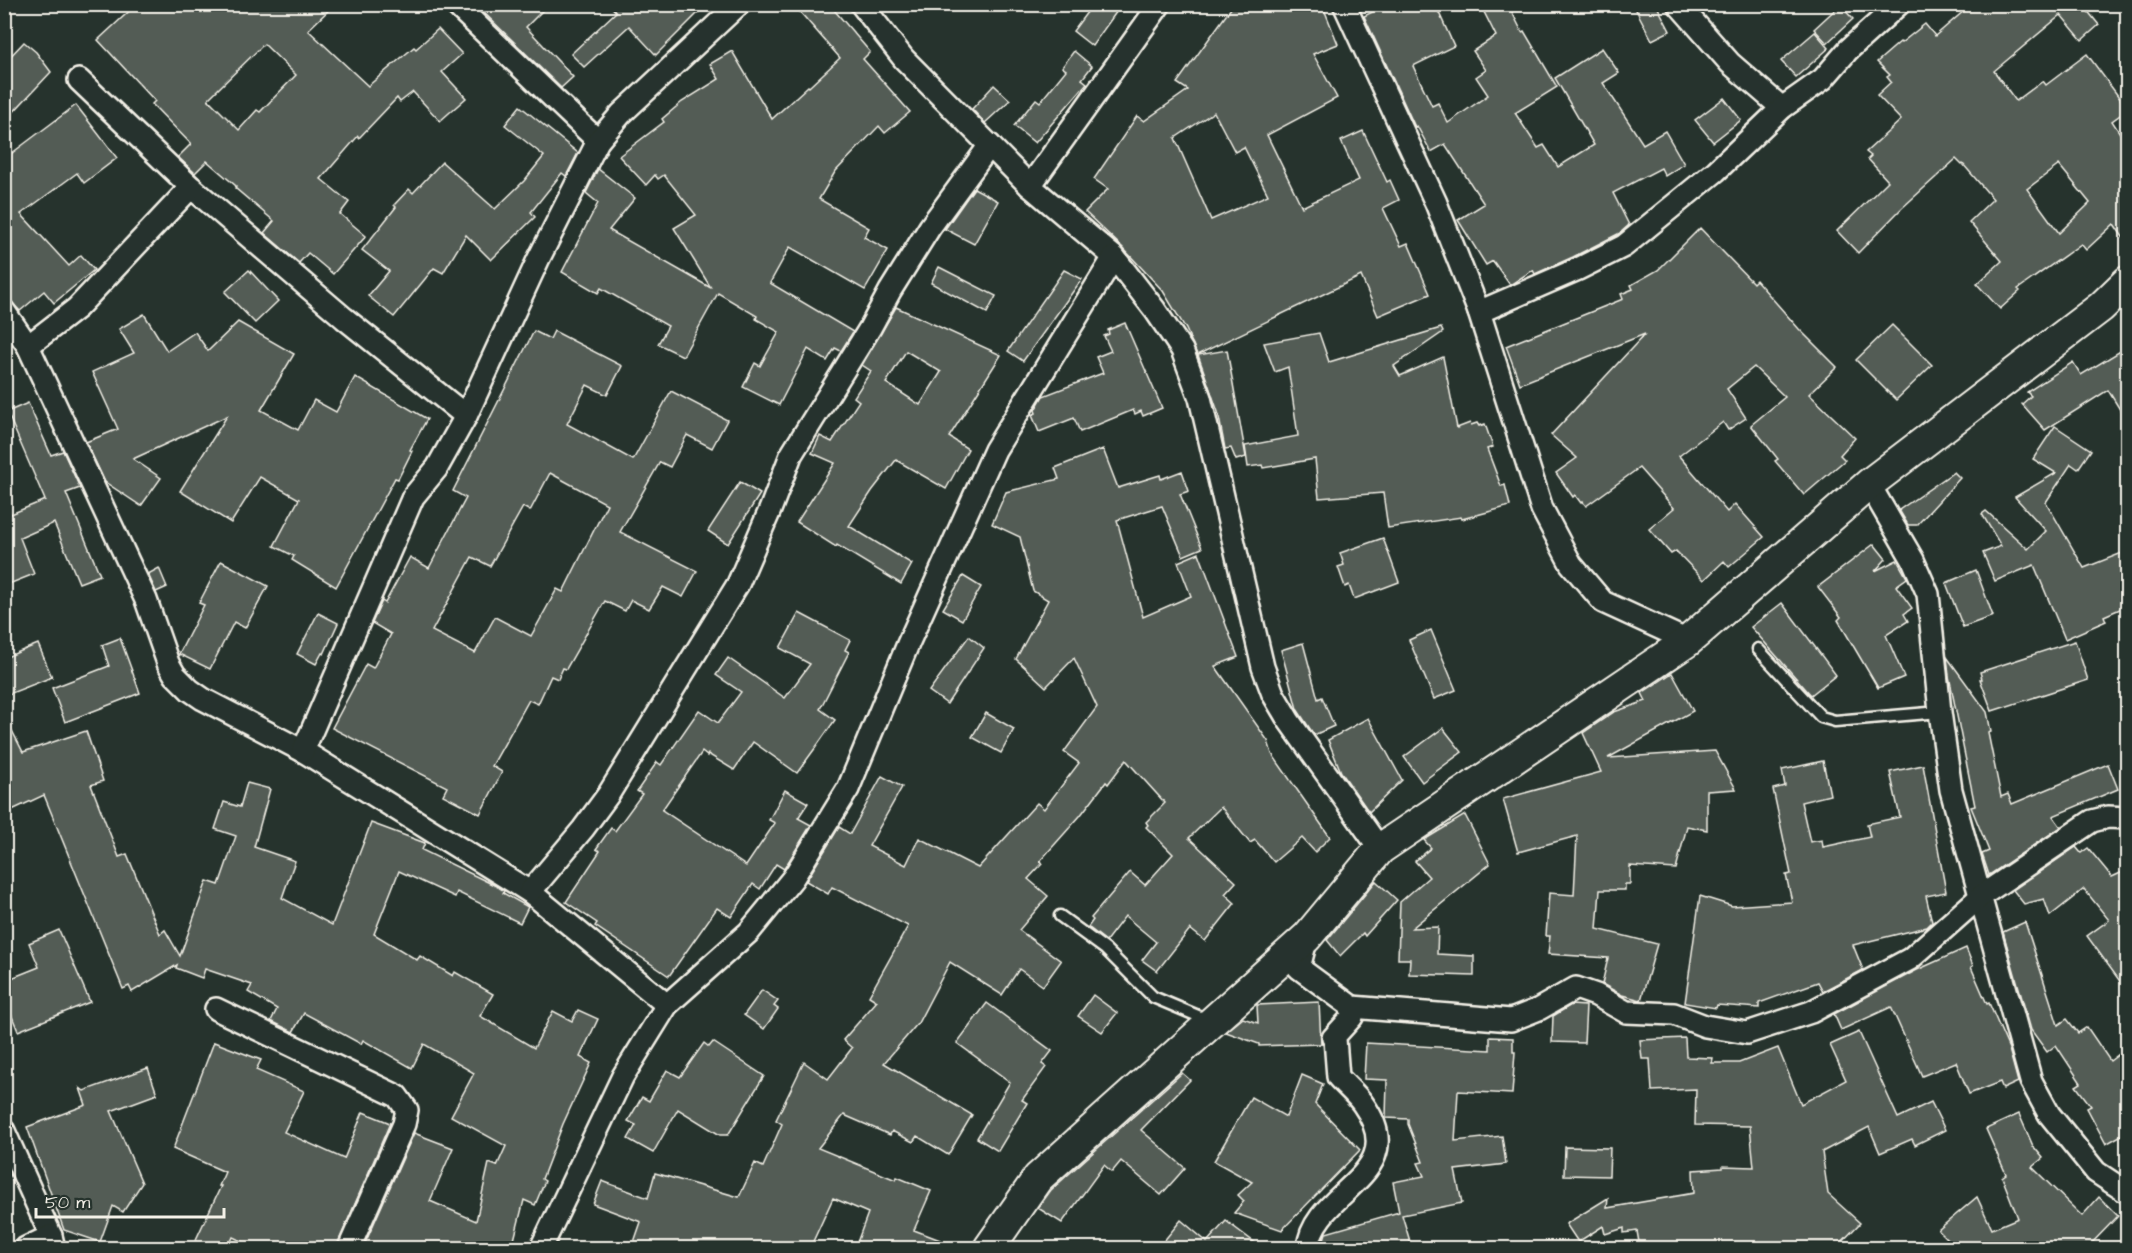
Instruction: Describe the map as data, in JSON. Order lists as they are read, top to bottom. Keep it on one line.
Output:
{"scale_bar":"50 m"}
